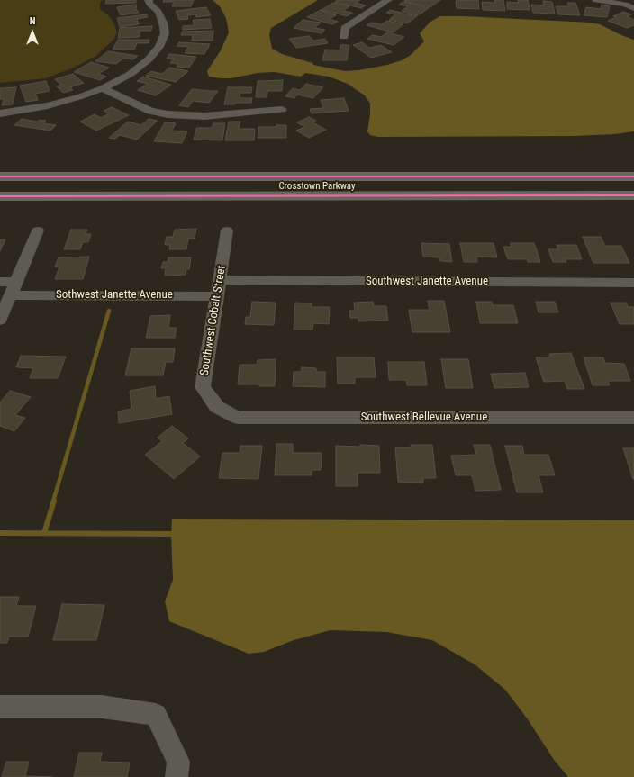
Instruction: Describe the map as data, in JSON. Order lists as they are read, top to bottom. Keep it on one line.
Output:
{"streets":{"main road":["Crosstown Parkway"],"street":["Southwest Janette Avenue","Sothwest Janette Avenue","Southwest Cobalt Street","Southwest Bellevue Avenue"]},"crossings":[["Southwest Janette Avenue","Southwest Cobalt Street"],["Sothwest Janette Avenue","Southwest Cobalt Street"],["Southwest Cobalt Street","Southwest Bellevue Avenue"]],"north":"top"}
